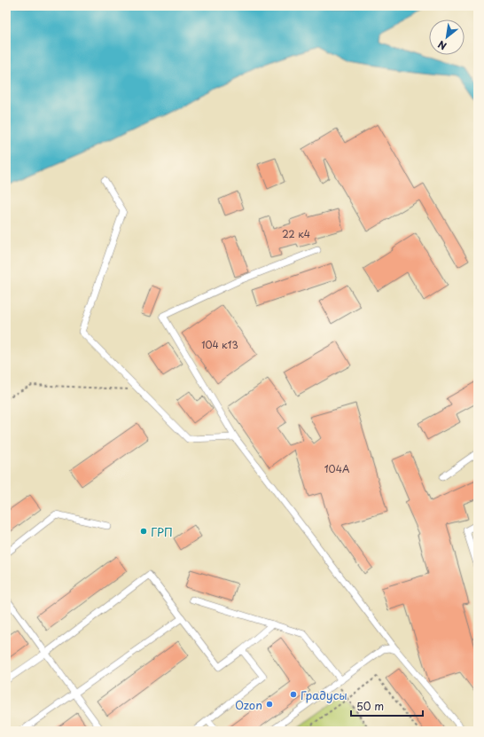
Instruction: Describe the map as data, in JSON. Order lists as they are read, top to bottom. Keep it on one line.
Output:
{"places":["ГРП","Градусы","Ozon"],"house_numbers":["22 к4","104 к13","104А"],"scale_bar":"50 m","north":"bottom left"}
